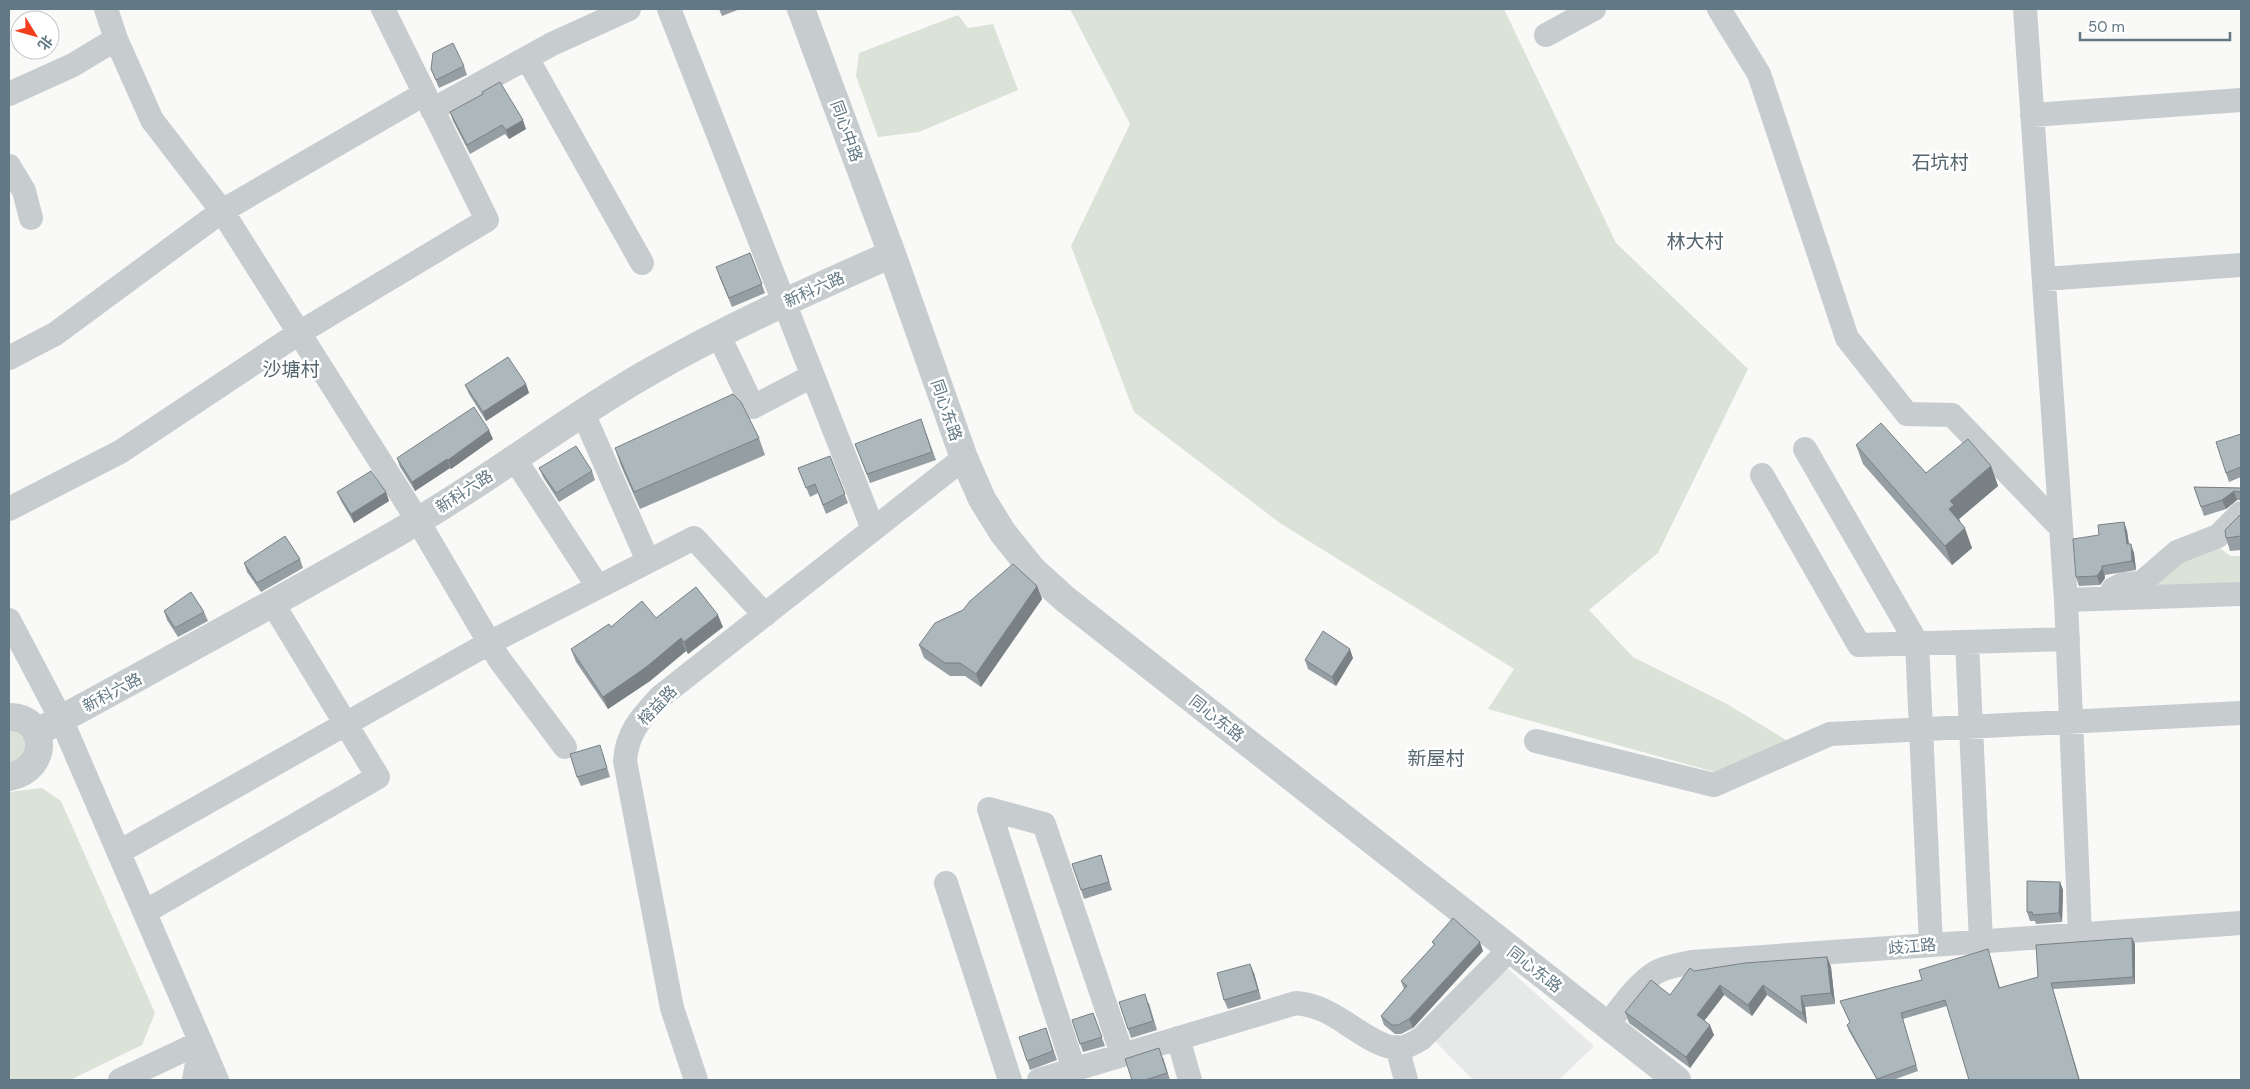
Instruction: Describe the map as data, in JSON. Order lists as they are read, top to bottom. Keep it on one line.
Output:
{"streets":{"street":["同心中路","新科六路","同心东路","榕益路","歧江路"]},"crossings":[["同心中路","新科六路"],["同心中路","同心东路"],["新科六路","同心东路"],["同心东路","榕益路"],["同心东路","歧江路"]],"districts":["石坑村","林大村","沙塘村","新屋村"],"scale_bar":"50 m","north":"bottom right"}
